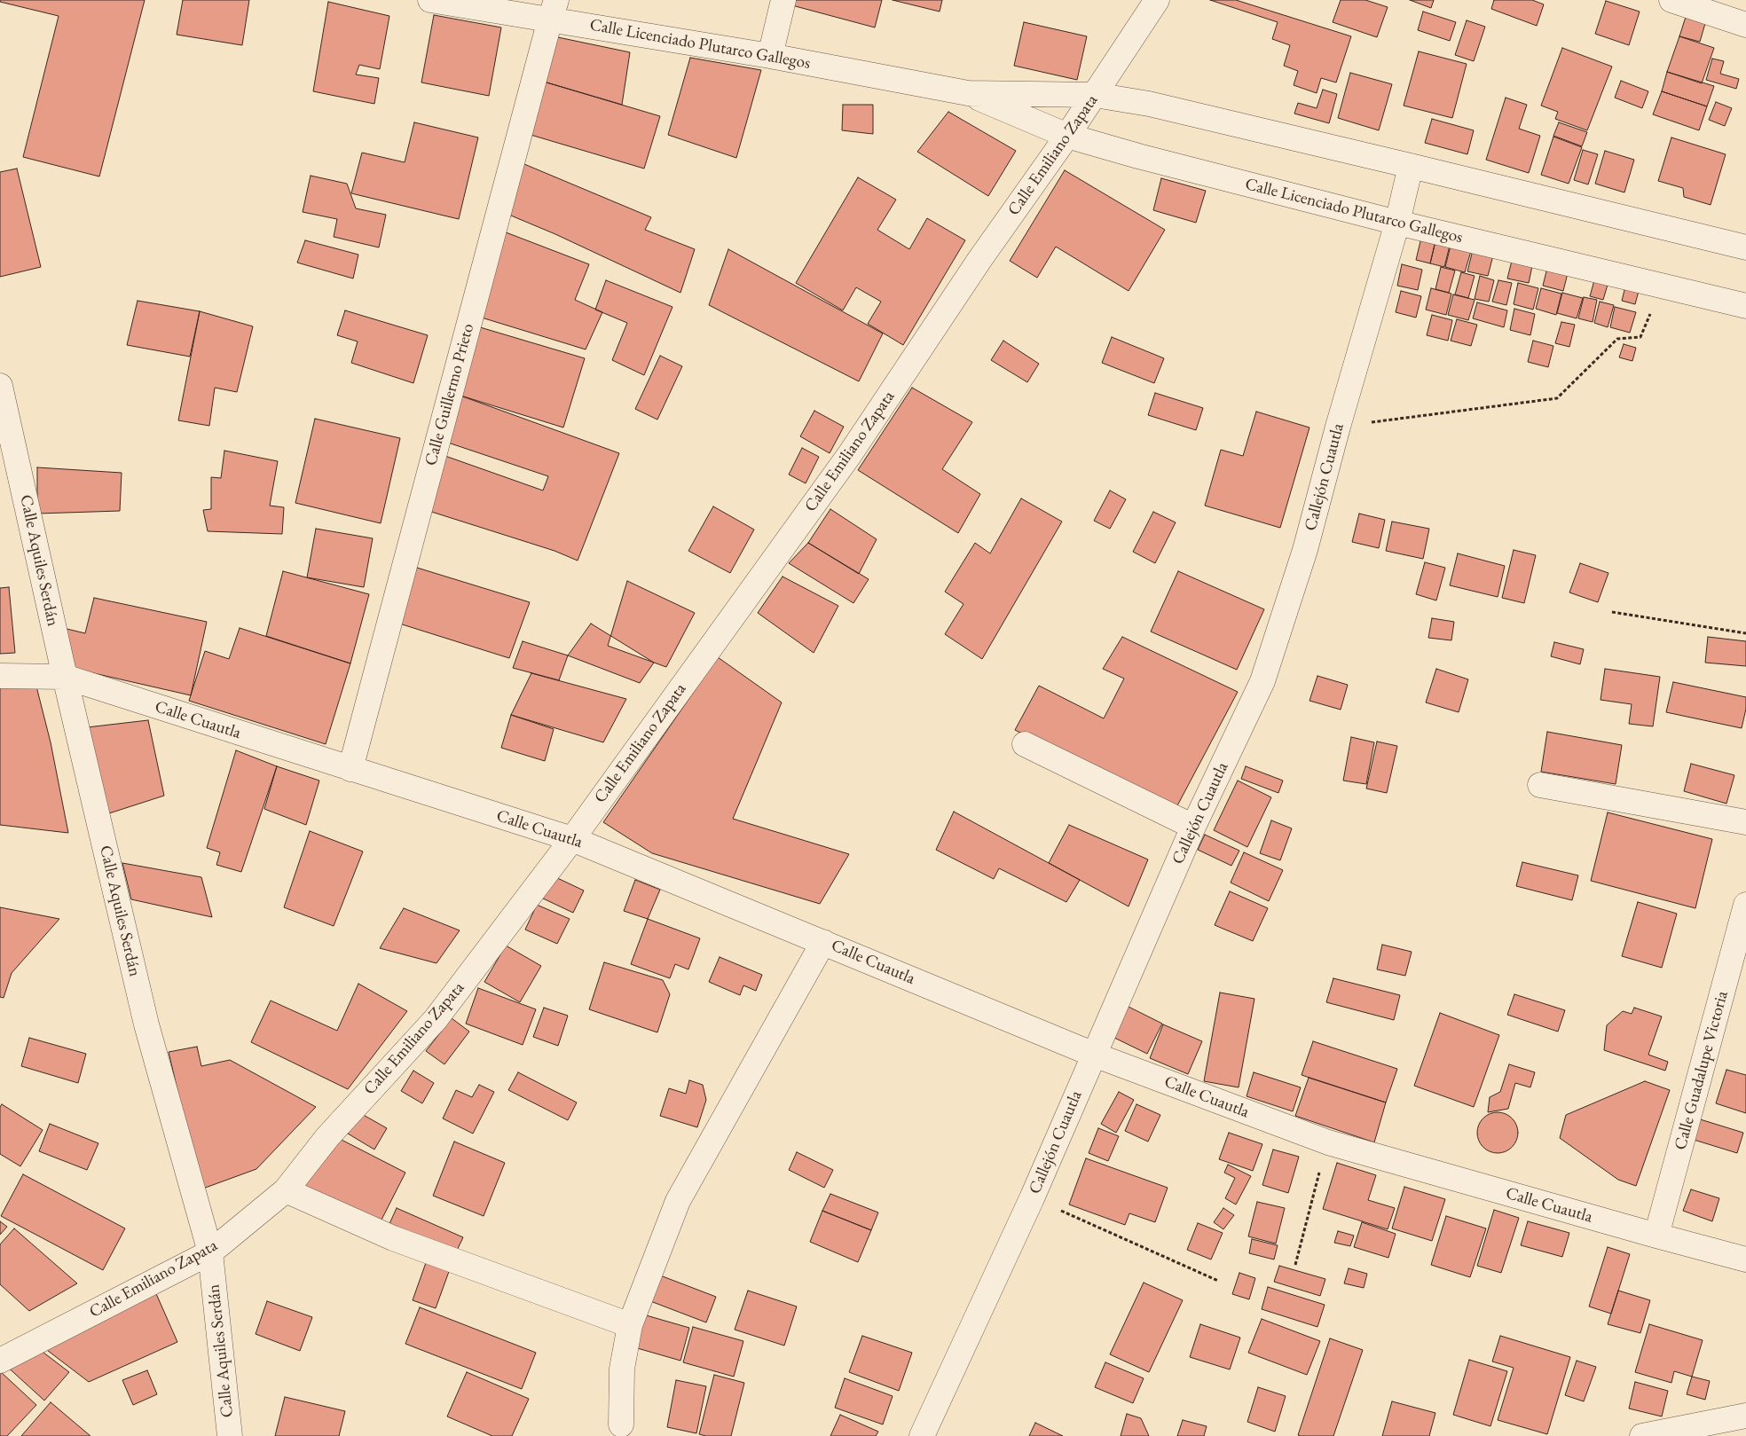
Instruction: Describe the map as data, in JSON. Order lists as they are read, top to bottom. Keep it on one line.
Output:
{"streets":{"street":["Calle Licenciado Plutarco Gallegos","Calle Emiliano Zapata","Calle Guillermo Prieto","Callejón Cuautla","Calle Aquiles Serdán","Calle Cuautla","Calle Guadalupe Victoria"]},"crossings":[["Calle Licenciado Plutarco Gallegos","Calle Emiliano Zapata"],["Calle Licenciado Plutarco Gallegos","Calle Guillermo Prieto"],["Calle Licenciado Plutarco Gallegos","Callejón Cuautla"],["Calle Emiliano Zapata","Calle Aquiles Serdán"],["Calle Emiliano Zapata","Calle Cuautla"],["Calle Guillermo Prieto","Calle Cuautla"],["Callejón Cuautla","Calle Cuautla"],["Calle Aquiles Serdán","Calle Cuautla"],["Calle Cuautla","Calle Guadalupe Victoria"]]}
